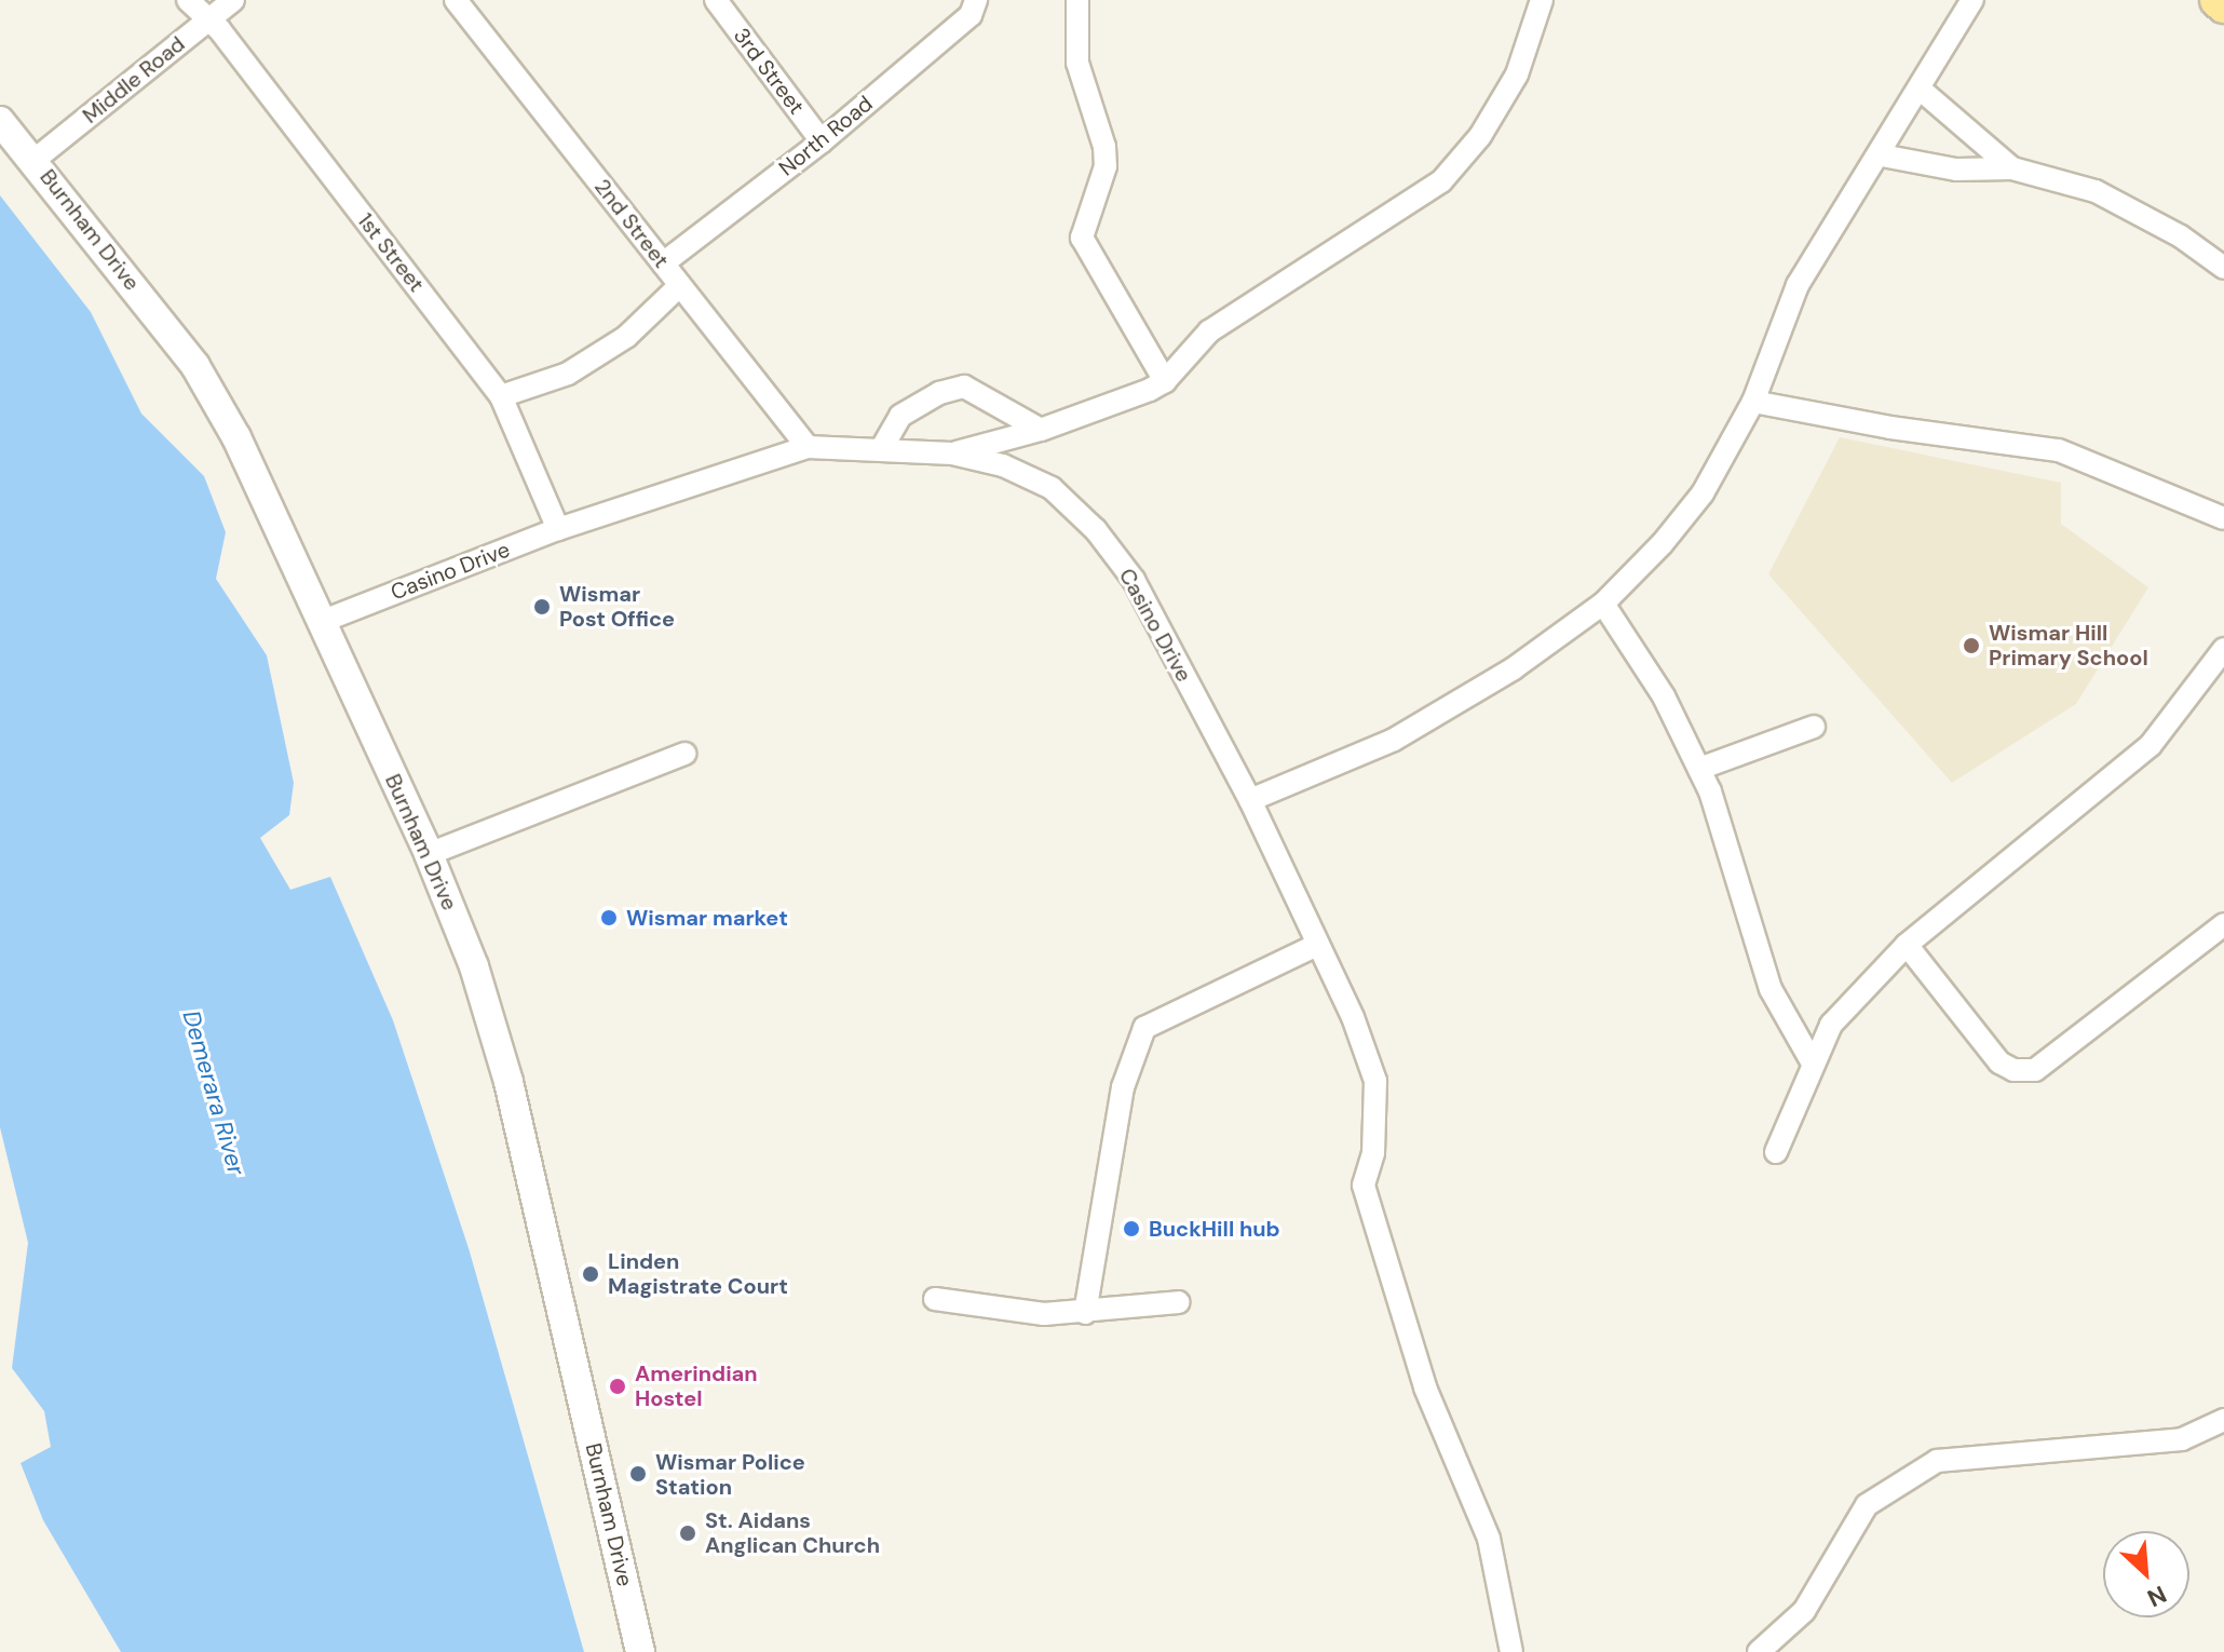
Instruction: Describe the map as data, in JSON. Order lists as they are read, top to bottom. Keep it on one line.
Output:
{"streets":{"street":["3rd Street","Middle Road","North Road","2nd Street","Burnham Drive","1st Street","Casino Drive"]},"crossings":[["3rd Street","North Road"],["Middle Road","Burnham Drive"],["Middle Road","1st Street"],["North Road","2nd Street"],["2nd Street","Casino Drive"],["Burnham Drive","Casino Drive"],["1st Street","Casino Drive"]],"water":["Demerara River"],"places":["Wismar Post Office","Wismar Hill Primary School","Wismar market","BuckHill hub","Linden Magistrate Court","Amerindian Hostel","Wismar Police Station","St. Aidans Anglican Church"],"north":"bottom right"}
